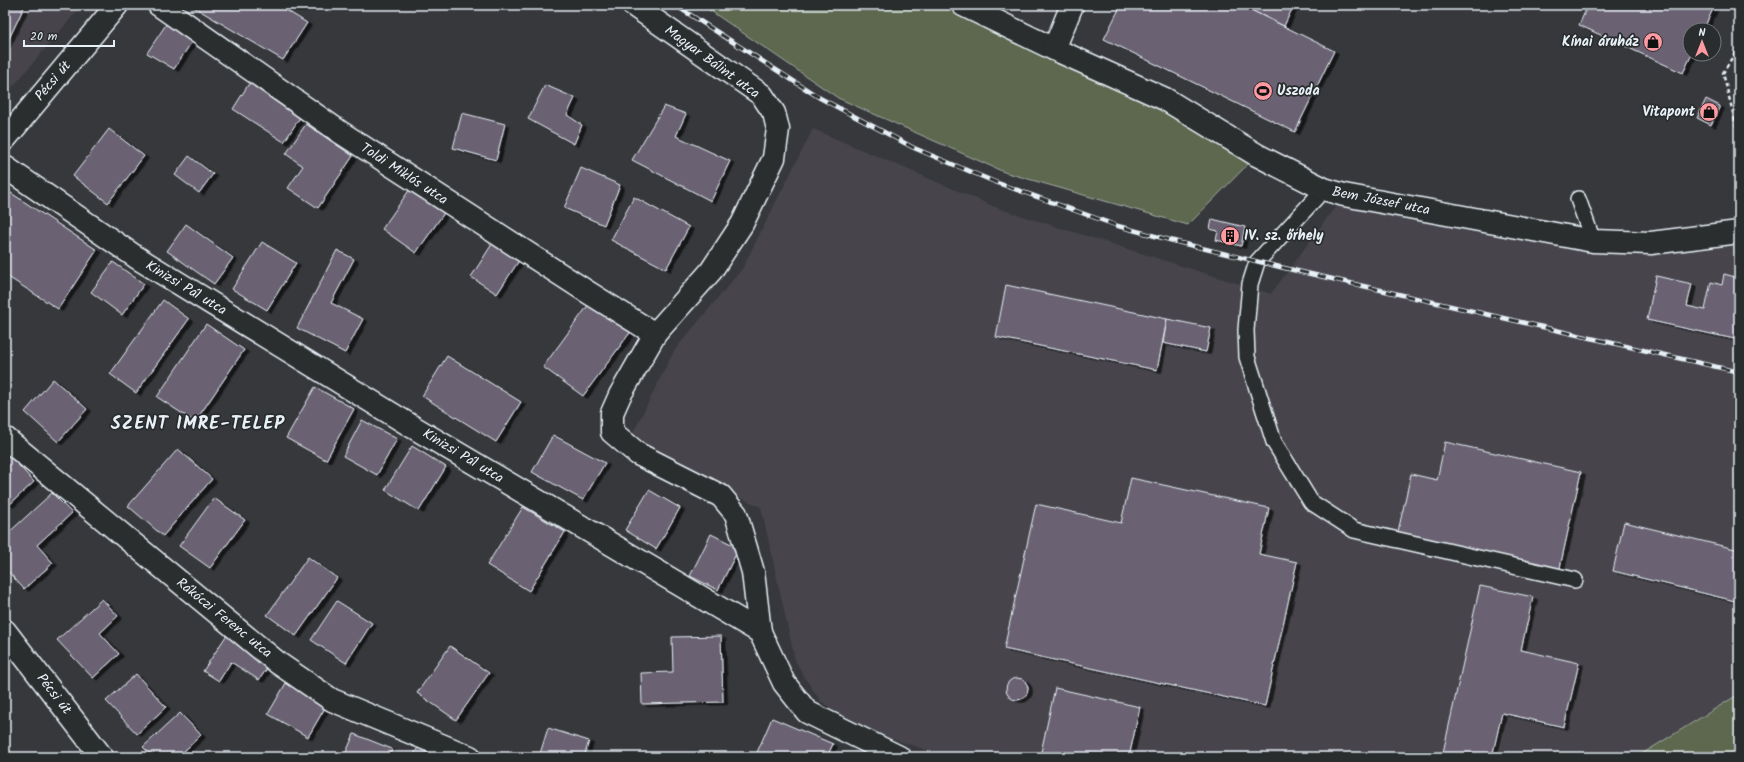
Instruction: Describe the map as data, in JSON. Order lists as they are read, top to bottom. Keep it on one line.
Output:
{"streets":{"street":["Magyar Bálint utca","Pécsi út","Toldi Miklós utca","Bem József utca","Kinizsi Pál utca","Rákóczi Ferenc utca"]},"crossings":[["Magyar Bálint utca","Toldi Miklós utca"],["Magyar Bálint utca","Kinizsi Pál utca"]],"districts":["SZENT IMRE-TELEP"],"places":{"shop":["Kínai áruház","Vitapont"],"sports":["Uszoda"],"building":["IV. sz. őrhely"]},"scale_bar":"20 m","north":"top"}
